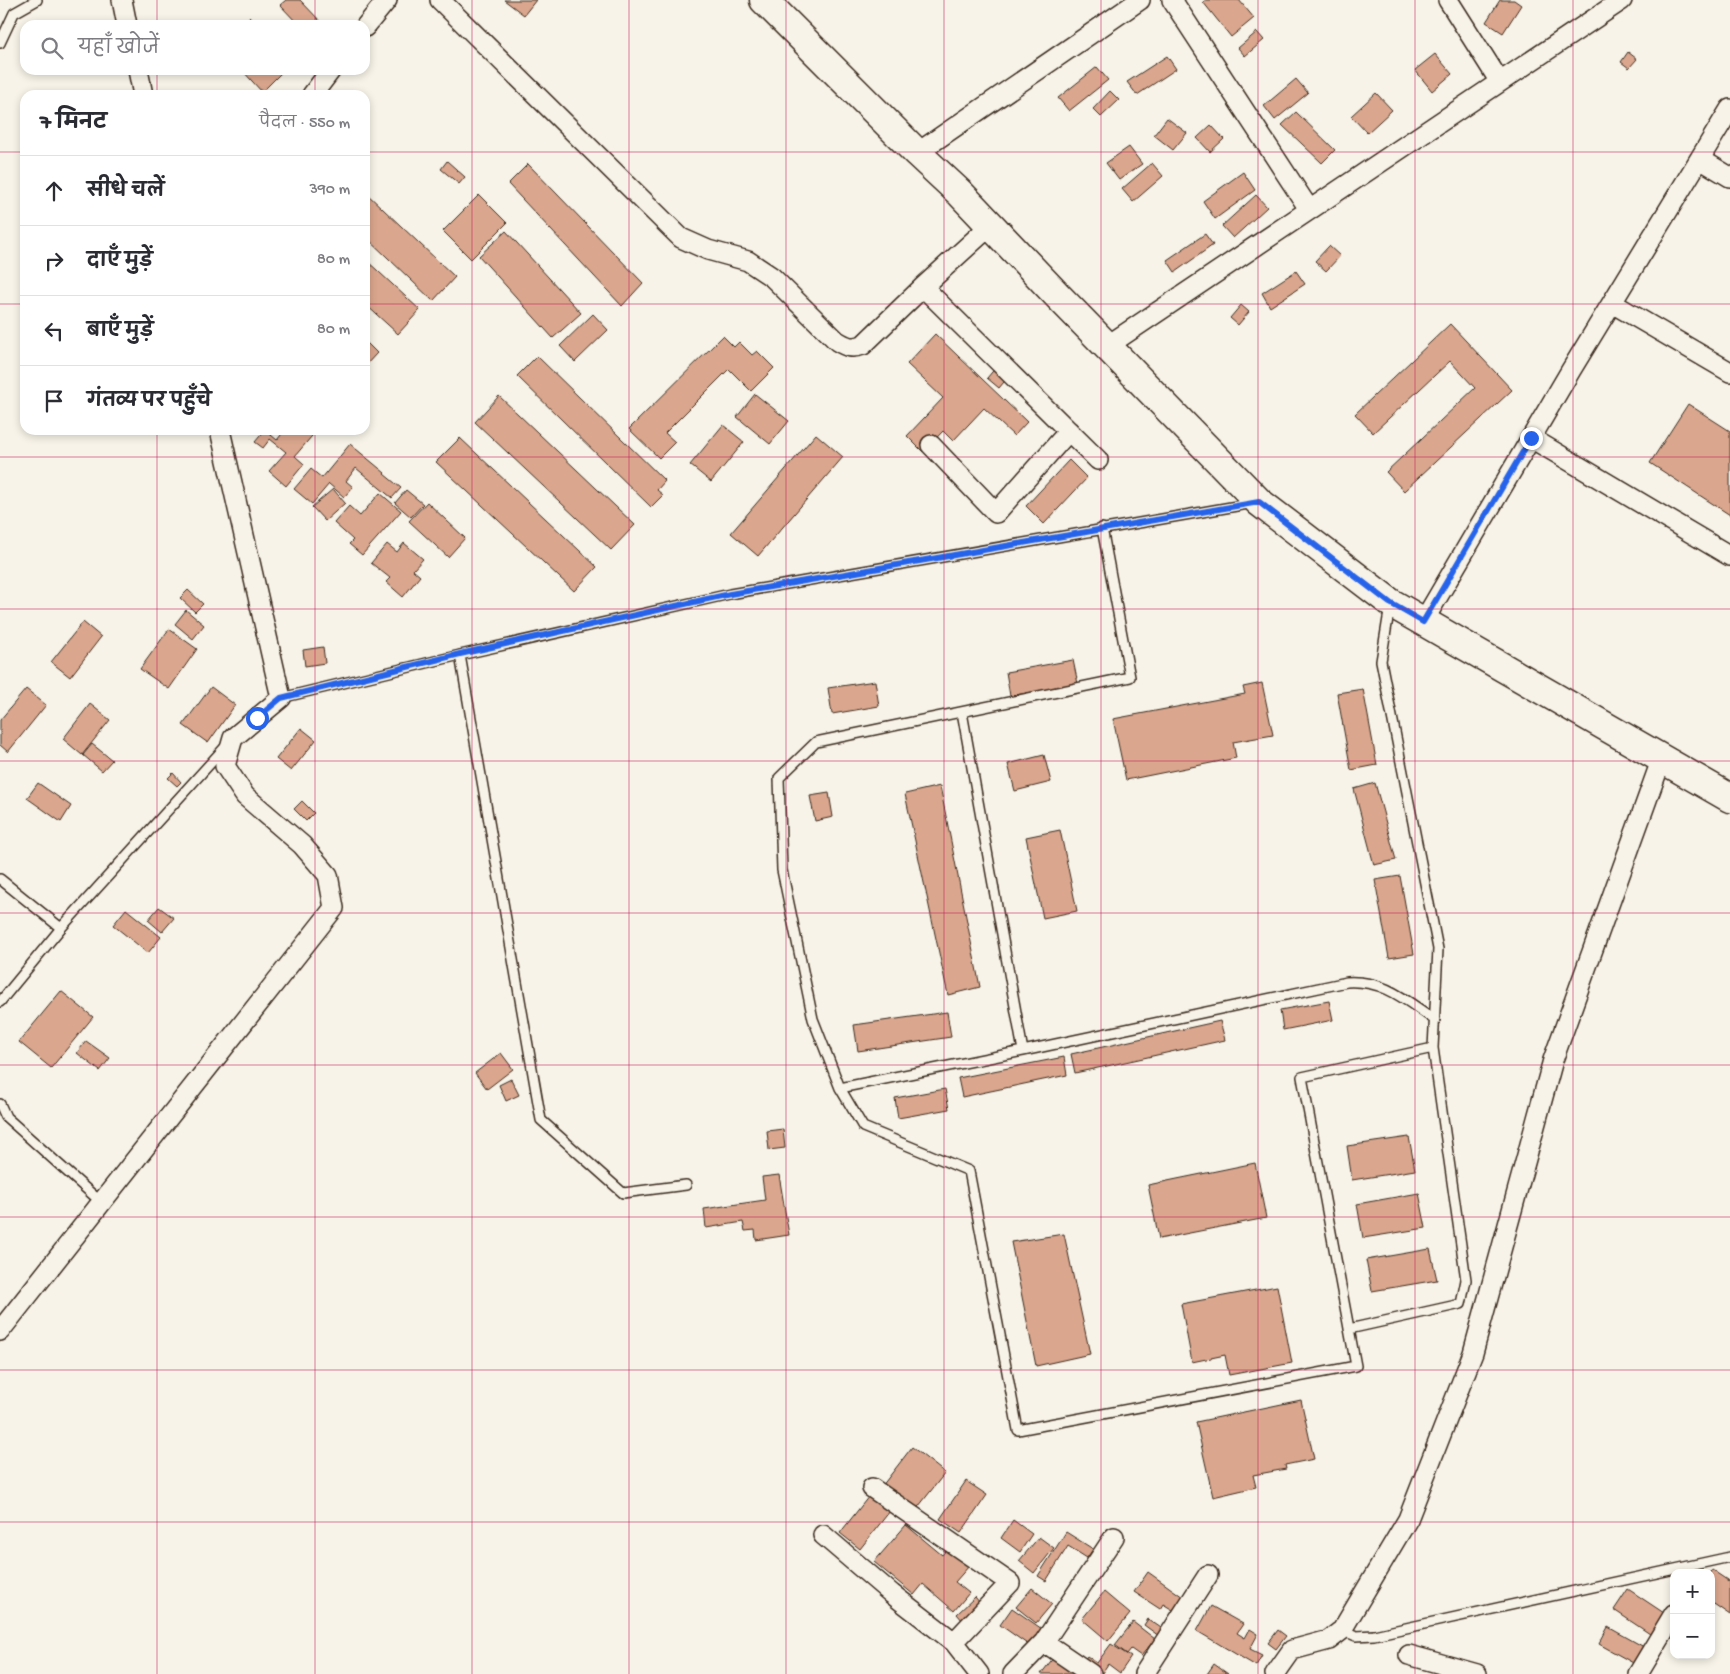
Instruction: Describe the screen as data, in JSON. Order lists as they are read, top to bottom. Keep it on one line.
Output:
{"page":{"search":"यहाँ खोजें","heading":["7 मिनट","पैदल · 550 m"],"list":[["सीधे चलें","390 m"],["दाएँ मुड़ें","80 m"],["बाएँ मुड़ें","80 m"],"गंतव्य पर पहुँचे"],"map_buttons":["+","−"]}}
